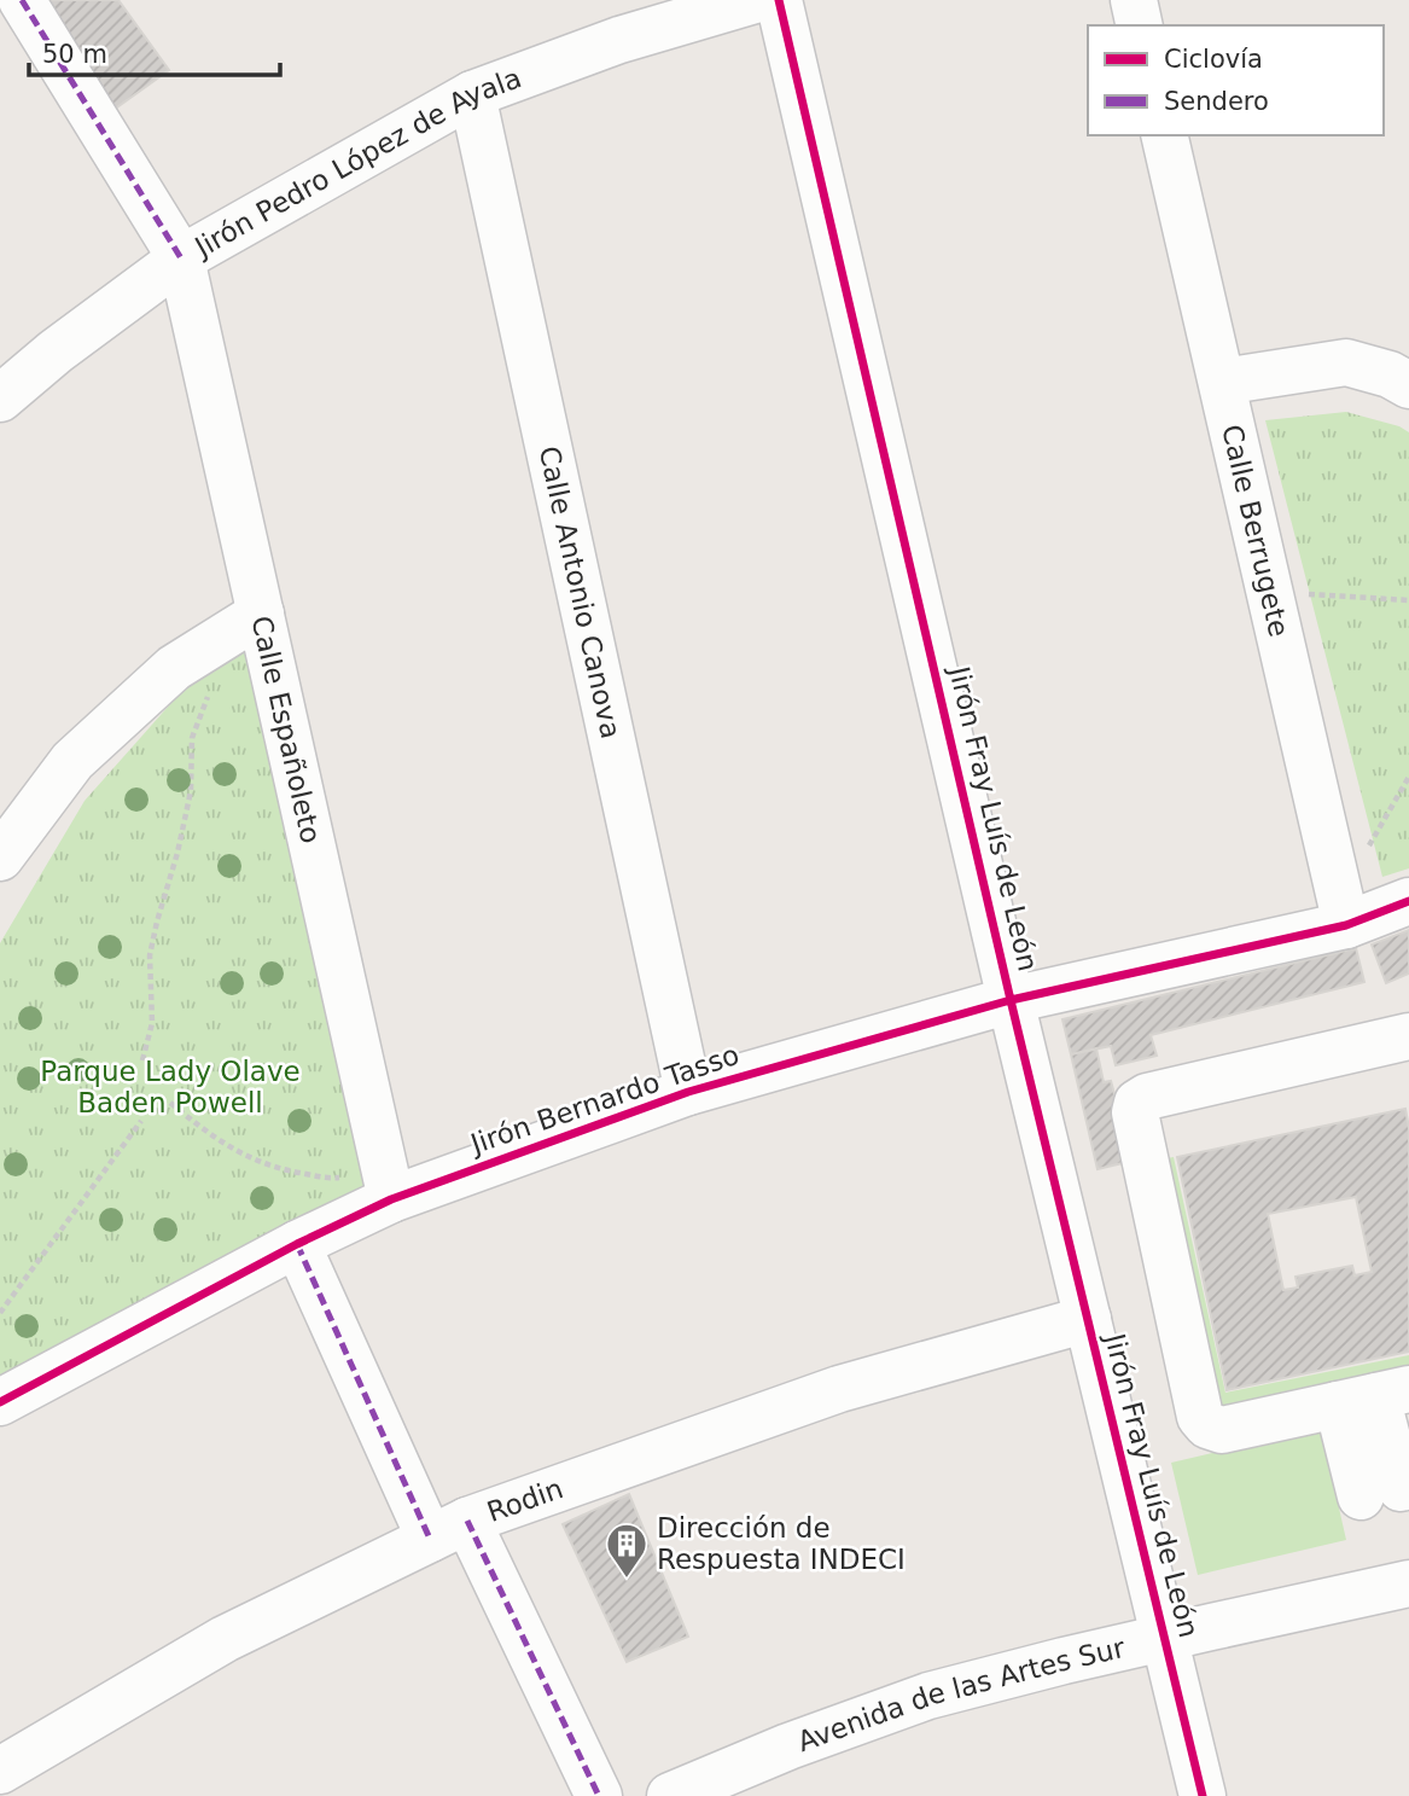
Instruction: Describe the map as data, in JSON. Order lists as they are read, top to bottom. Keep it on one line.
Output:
{"streets":{"street":["Jirón Pedro López de Ayala","Calle Berrugete","Calle Antonio Canova","Calle Españoleto","Jirón Fray Luís de León","Jirón Bernardo Tasso","Rodin","Avenida de las Artes Sur"]},"crossings":[["Jirón Pedro López de Ayala","Calle Antonio Canova"],["Jirón Pedro López de Ayala","Calle Españoleto"],["Calle Berrugete","Jirón Bernardo Tasso"],["Calle Antonio Canova","Jirón Bernardo Tasso"],["Calle Españoleto","Jirón Bernardo Tasso"],["Jirón Fray Luís de León","Jirón Bernardo Tasso"],["Jirón Fray Luís de León","Rodin"],["Jirón Fray Luís de León","Avenida de las Artes Sur"]],"parks":["Parque Lady Olave Baden Powell"],"places":{"building":["Dirección de Respuesta INDECI"]},"legend":["Ciclovía","Sendero"],"scale_bar":"50 m"}
